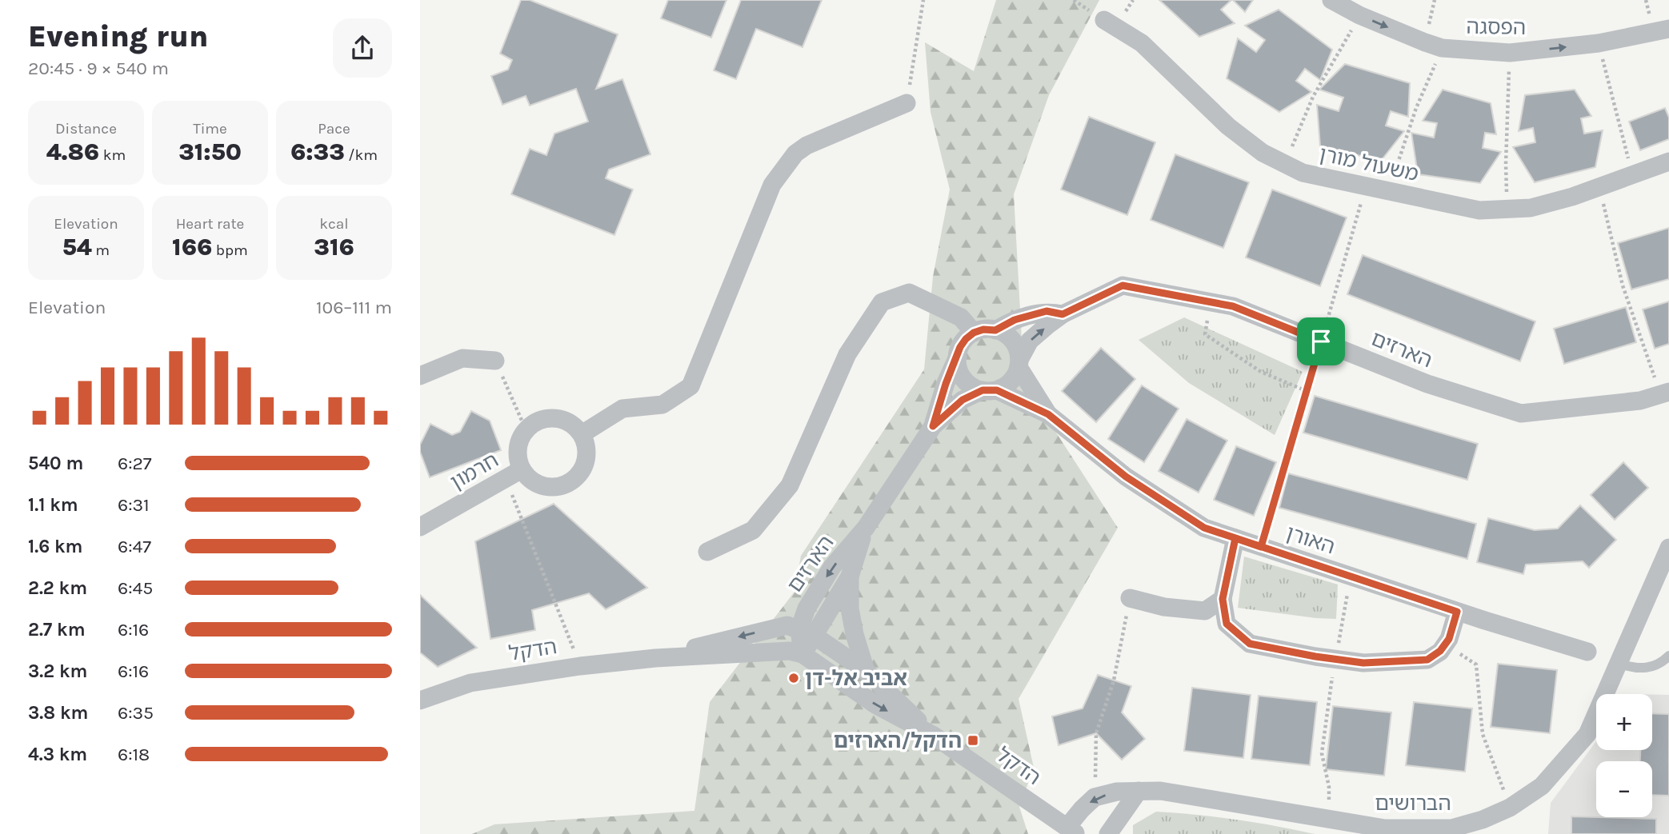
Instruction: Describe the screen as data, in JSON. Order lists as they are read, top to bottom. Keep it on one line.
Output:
{"streets":{"street":["הפסגה","משעול מורן","הארזים","חרמון","האורן","הדקל","הברושים"]},"crossings":[["הארזים","האורן"],["הארזים","הדקל"],["הדקל","הברושים"]],"one_way":["הפסגה"],"places":{"other":["אביב אל-דן"],"transit":["הדקל/הארזים"]},"page":{"heading":["Evening run","20:45 · 9 × 540 m"],"stats":[["Distance","4.86 km"],["Time","31:50"],["Pace","6:33 /km"],["Elevation","54 m"],["Heart rate","166 bpm"],["kcal","316"]],"chart":["Elevation","106–111 m"],"list":[{"name":"540 m","note":"6:27"},{"name":"1.1 km","note":"6:31"},{"name":"1.6 km","note":"6:47"},{"name":"2.2 km","note":"6:45"},{"name":"2.7 km","note":"6:16"},{"name":"3.2 km","note":"6:16"},{"name":"3.8 km","note":"6:35"},{"name":"4.3 km","note":"6:18"}],"map_buttons":["+","−"]}}
